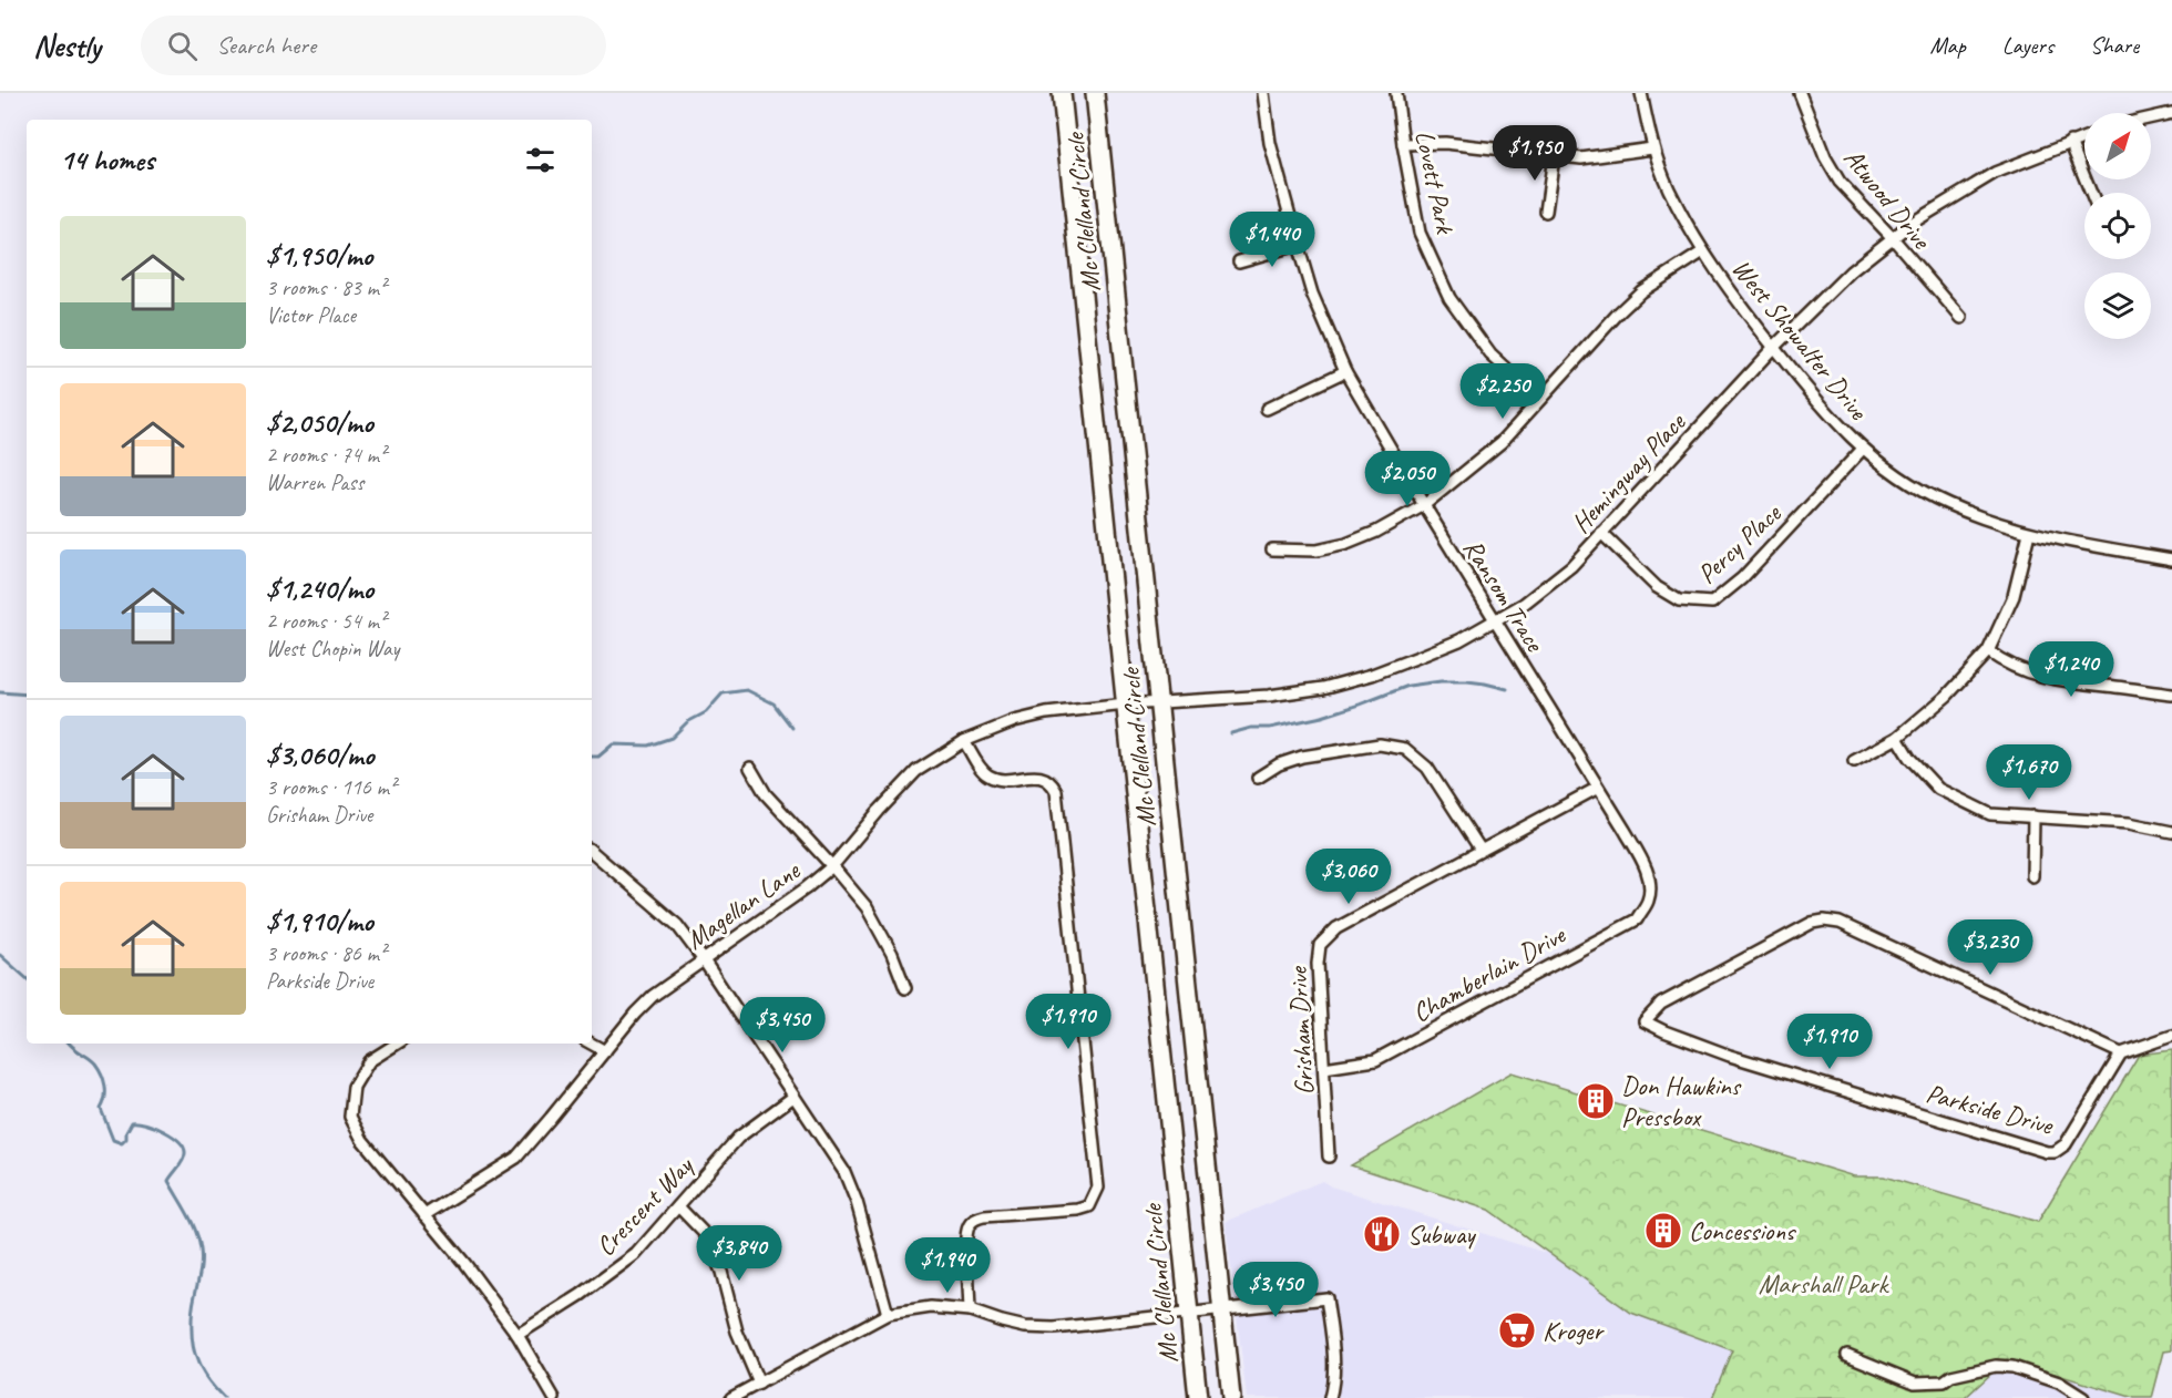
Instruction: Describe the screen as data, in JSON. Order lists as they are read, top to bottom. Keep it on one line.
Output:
{"streets":{"highway":["Mc Clelland Circle"],"street":["Lovett Park","Atwood Drive","West Showalter Drive","Hemingway Place","Percy Place","Ransom Trace","Magellan Lane","Chamberlain Drive","Grisham Drive","Parkside Drive","Crescent Way"]},"crossings":[["Atwood Drive","Hemingway Place"],["Mc Clelland Circle","Hemingway Place"],["Mc Clelland Circle","Magellan Lane"],["West Showalter Drive","Hemingway Place"],["West Showalter Drive","Percy Place"],["Hemingway Place","Percy Place"],["Hemingway Place","Ransom Trace"],["Hemingway Place","Magellan Lane"],["Ransom Trace","Chamberlain Drive"],["Ransom Trace","Grisham Drive"],["Chamberlain Drive","Grisham Drive"]],"parks":["Marshall Park"],"places":{"building":["Don Hawkins Pressbox","Concessions"],"restaurant":["Subway"],"supermarket":["Kroger"]},"north":"top right","page":{"header":"Nestly","search":"Search here","nav":["Map","Layers","Share"],"heading":"14 homes","price":["$1,950","$1,440","$2,250","$2,050","$1,240","$1,670","$3,060","$3,230","$1,910","$3,450","$1,910","$3,840","$1,940","$3,450"],"list":[{"name":"$1,950/mo","note":"3 rooms · 83 m² · Victor Place"},{"name":"$2,050/mo","note":"2 rooms · 74 m² · Warren Pass"},{"name":"$1,240/mo","note":"2 rooms · 54 m² · West Chopin Way"},{"name":"$3,060/mo","note":"3 rooms · 116 m² · Grisham Drive"},{"name":"$1,910/mo","note":"3 rooms · 86 m² · Parkside Drive"}]}}
